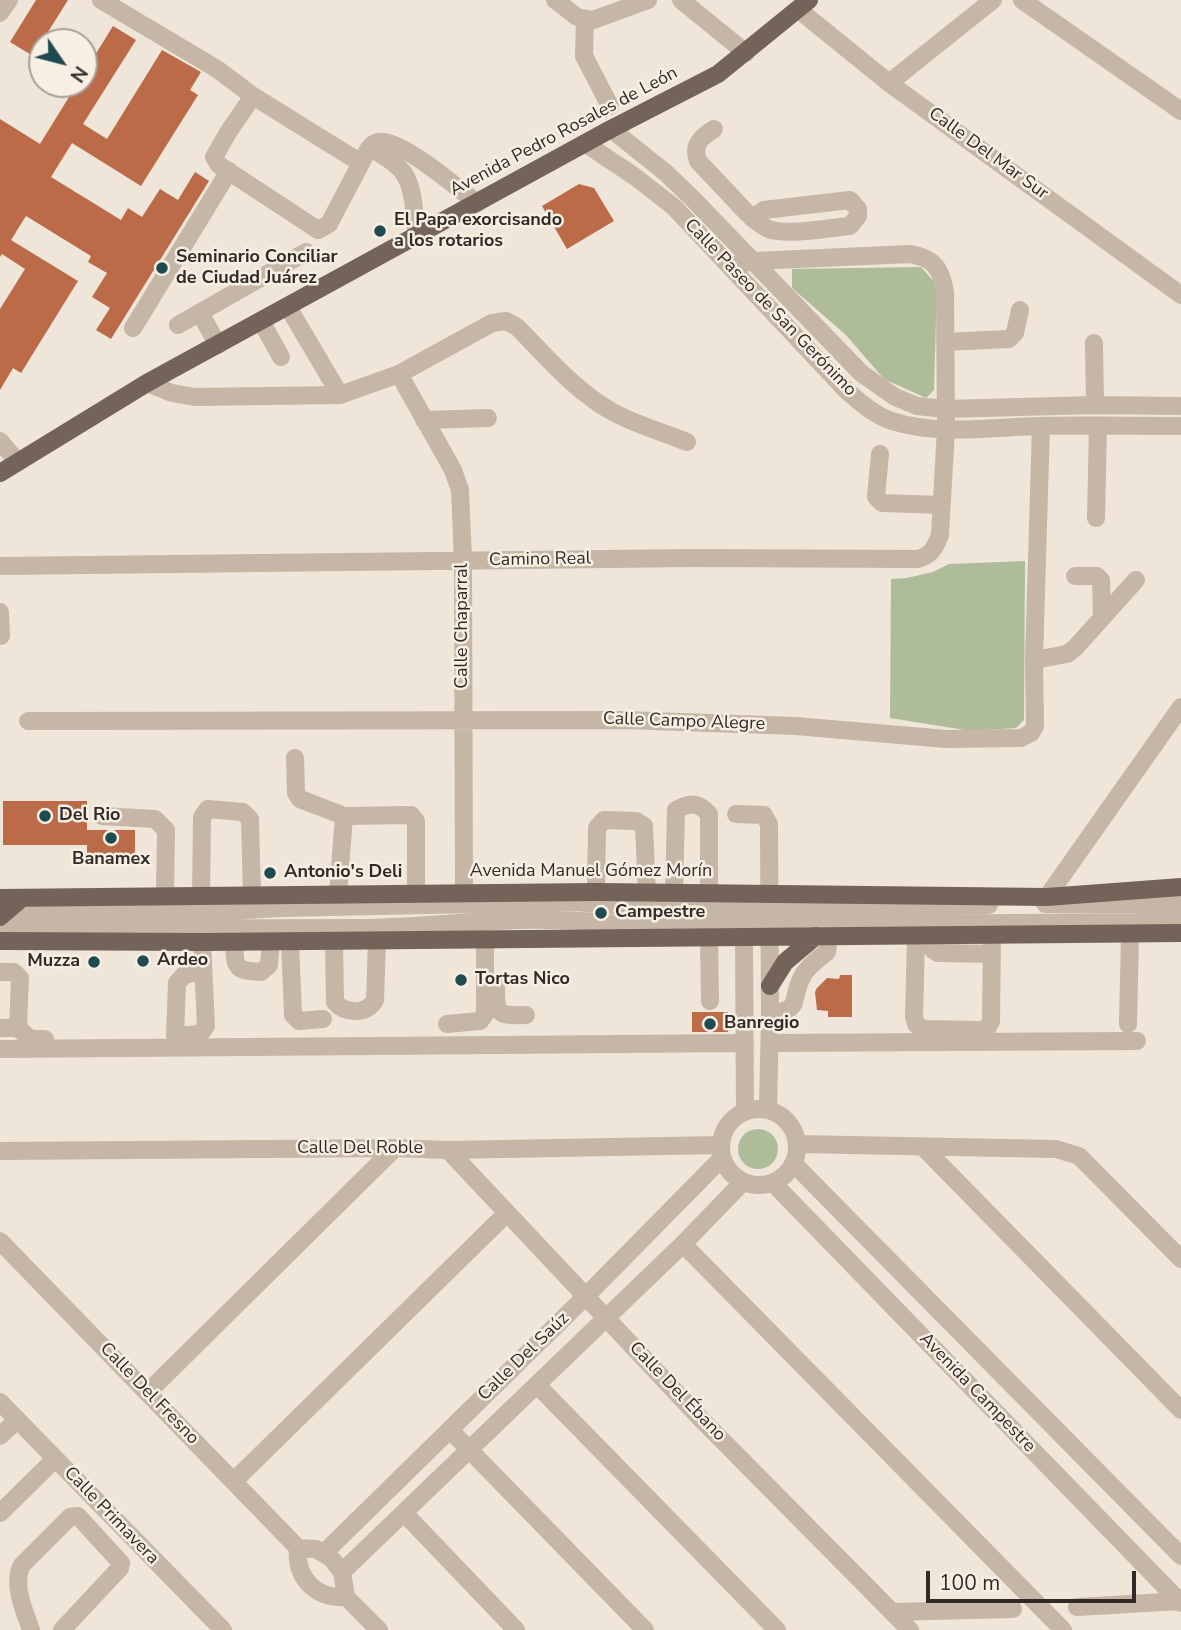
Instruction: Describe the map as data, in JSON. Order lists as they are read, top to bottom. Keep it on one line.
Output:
{"streets":{"main road":["Avenida Pedro Rosales de León","Avenida Manuel Gómez Morín"],"street":["Calle Del Mar Sur","Calle Paseo de San Gerónimo","Camino Real","Calle Chaparral","Calle Campo Alegre","Calle Del Roble","Calle Del Saúz","Calle Del Ébano","Avenida Campestre","Calle Del Fresno","Calle Primavera"]},"crossings":[["Avenida Pedro Rosales de León","Calle Del Mar Sur"],["Avenida Pedro Rosales de León","Calle Paseo de San Gerónimo"],["Calle Paseo de San Gerónimo","Camino Real"],["Calle Paseo de San Gerónimo","Calle Campo Alegre"],["Camino Real","Calle Chaparral"],["Calle Chaparral","Calle Campo Alegre"],["Calle Chaparral","Avenida Manuel Gómez Morín"],["Calle Del Roble","Calle Del Saúz"],["Calle Del Roble","Calle Del Ébano"],["Calle Del Roble","Avenida Campestre"],["Calle Del Saúz","Calle Del Ébano"],["Calle Del Saúz","Avenida Campestre"]],"places":["El Papa exorcisando a los rotarios","Seminario Conciliar de Ciudad Juárez","Del Rio","Banamex","Antonio's Deli","Campestre","Ardeo","Muzza","Tortas Nico","Banregio"],"scale_bar":"100 m","north":"bottom right"}
